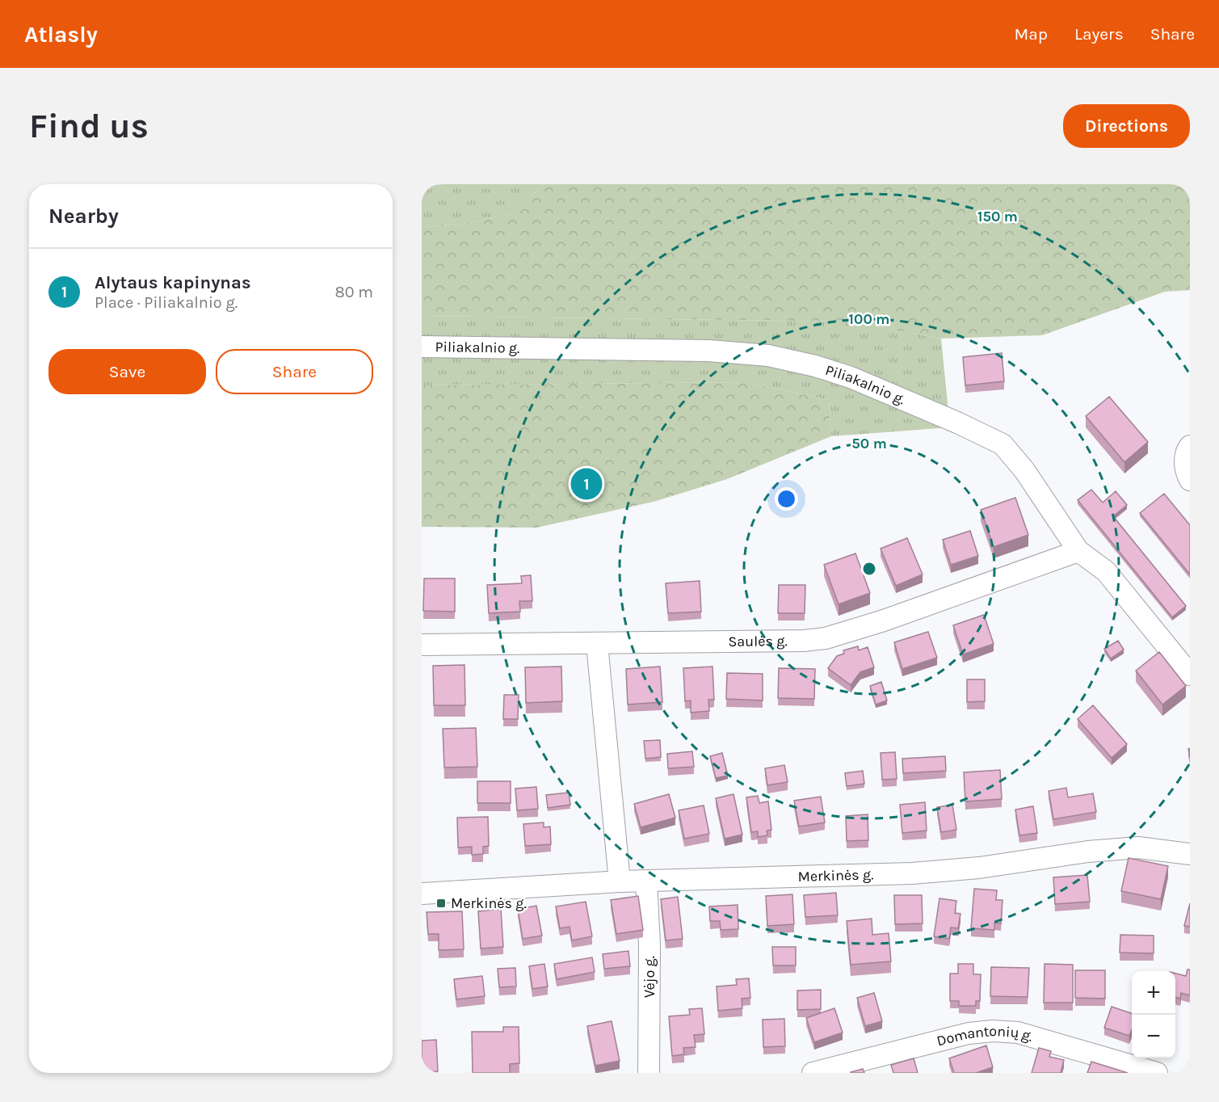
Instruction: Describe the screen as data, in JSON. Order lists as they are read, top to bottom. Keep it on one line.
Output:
{"streets":{"street":["Piliakalnio g.","Saulės g.","Merkinės g.","Vėjo g.","Domantonių g."]},"crossings":[["Piliakalnio g.","Saulės g."],["Merkinės g.","Vėjo g."]],"places":{"transit":["Merkinės g."]},"page":{"header":"Atlasly","nav":["Map","Layers","Share"],"buttons":["Directions",["Save","Share"]],"title":"Find us","heading":"Nearby","list":[{"mark":"1","name":"Alytaus kapinynas","note":"Place · Piliakalnio g.","value":"80 m"}],"pins":"1","map_buttons":["+","−"]},"rings":["150 m","100 m","50 m"]}
